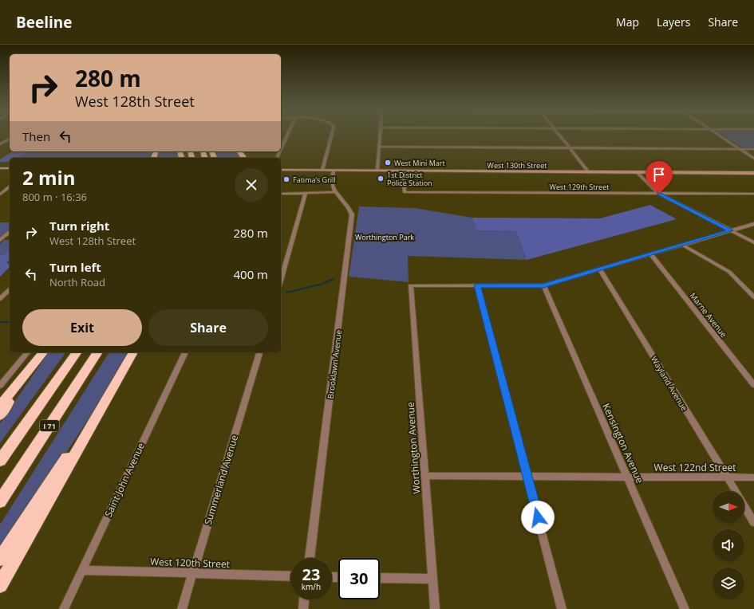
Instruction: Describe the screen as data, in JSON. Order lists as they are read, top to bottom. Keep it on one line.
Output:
{"streets":{"highway":["I 71"],"main road":["West 130th Street"],"street":["West 129th Street","Marne Avenue","Brooklawn Avenue","Wayland Avenue","Kensington Avenue","Worthington Avenue","West 122nd Street","Saint John Avenue","Summerland Avenue","West 120th Street"]},"crossings":[["West 130th Street","West 129th Street"],["Wayland Avenue","West 122nd Street"],["Kensington Avenue","West 122nd Street"],["Worthington Avenue","West 122nd Street"],["Saint John Avenue","West 120th Street"],["Summerland Avenue","West 120th Street"]],"parks":["Worthington Park"],"places":["West Mini Mart","1st District Police Station","Fatima’s Grill"],"north":"right","page":{"header":"Beeline","nav":["Map","Layers","Share"],"turn":["280 m","West 128th Street"],"then":"Then","heading":["2 min","800 m · 16:36"],"list":[{"name":"Turn right","note":"West 128th Street","value":"280 m"},{"name":"Turn left","note":"North Road","value":"400 m"}],"buttons":["Exit","Share"],"speed":"23 km/h","limit":"30"}}
